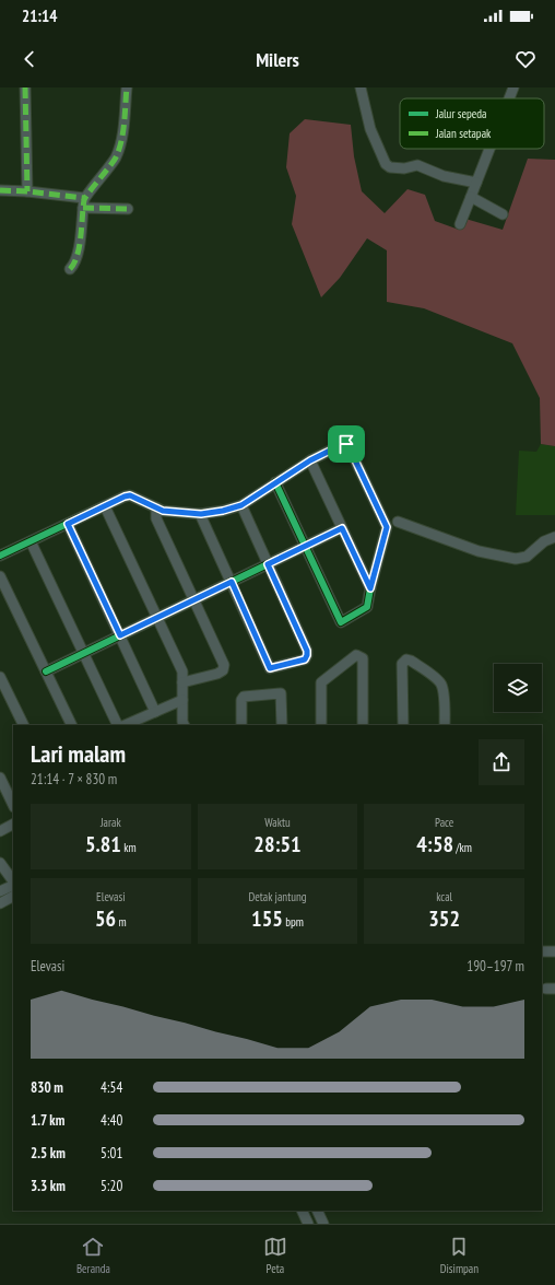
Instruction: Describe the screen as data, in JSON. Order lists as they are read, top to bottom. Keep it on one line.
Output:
{"legend":["Jalur sepeda","Jalan setapak"],"page":{"status":"21:14","header":"Milers","heading":["Lari malam","21:14 · 7 × 830 m"],"stats":[["Jarak","5.81 km"],["Waktu","28:51"],["Pace","4:58 /km"],["Elevasi","56 m"],["Detak jantung","155 bpm"],["kcal","352"]],"chart":["Elevasi","190–197 m"],"list":[{"name":"830 m","note":"4:54"},{"name":"1.7 km","note":"4:40"},{"name":"2.5 km","note":"5:01"},{"name":"3.3 km","note":"5:20"}],"tabs":["Beranda","Peta","Disimpan"]}}
